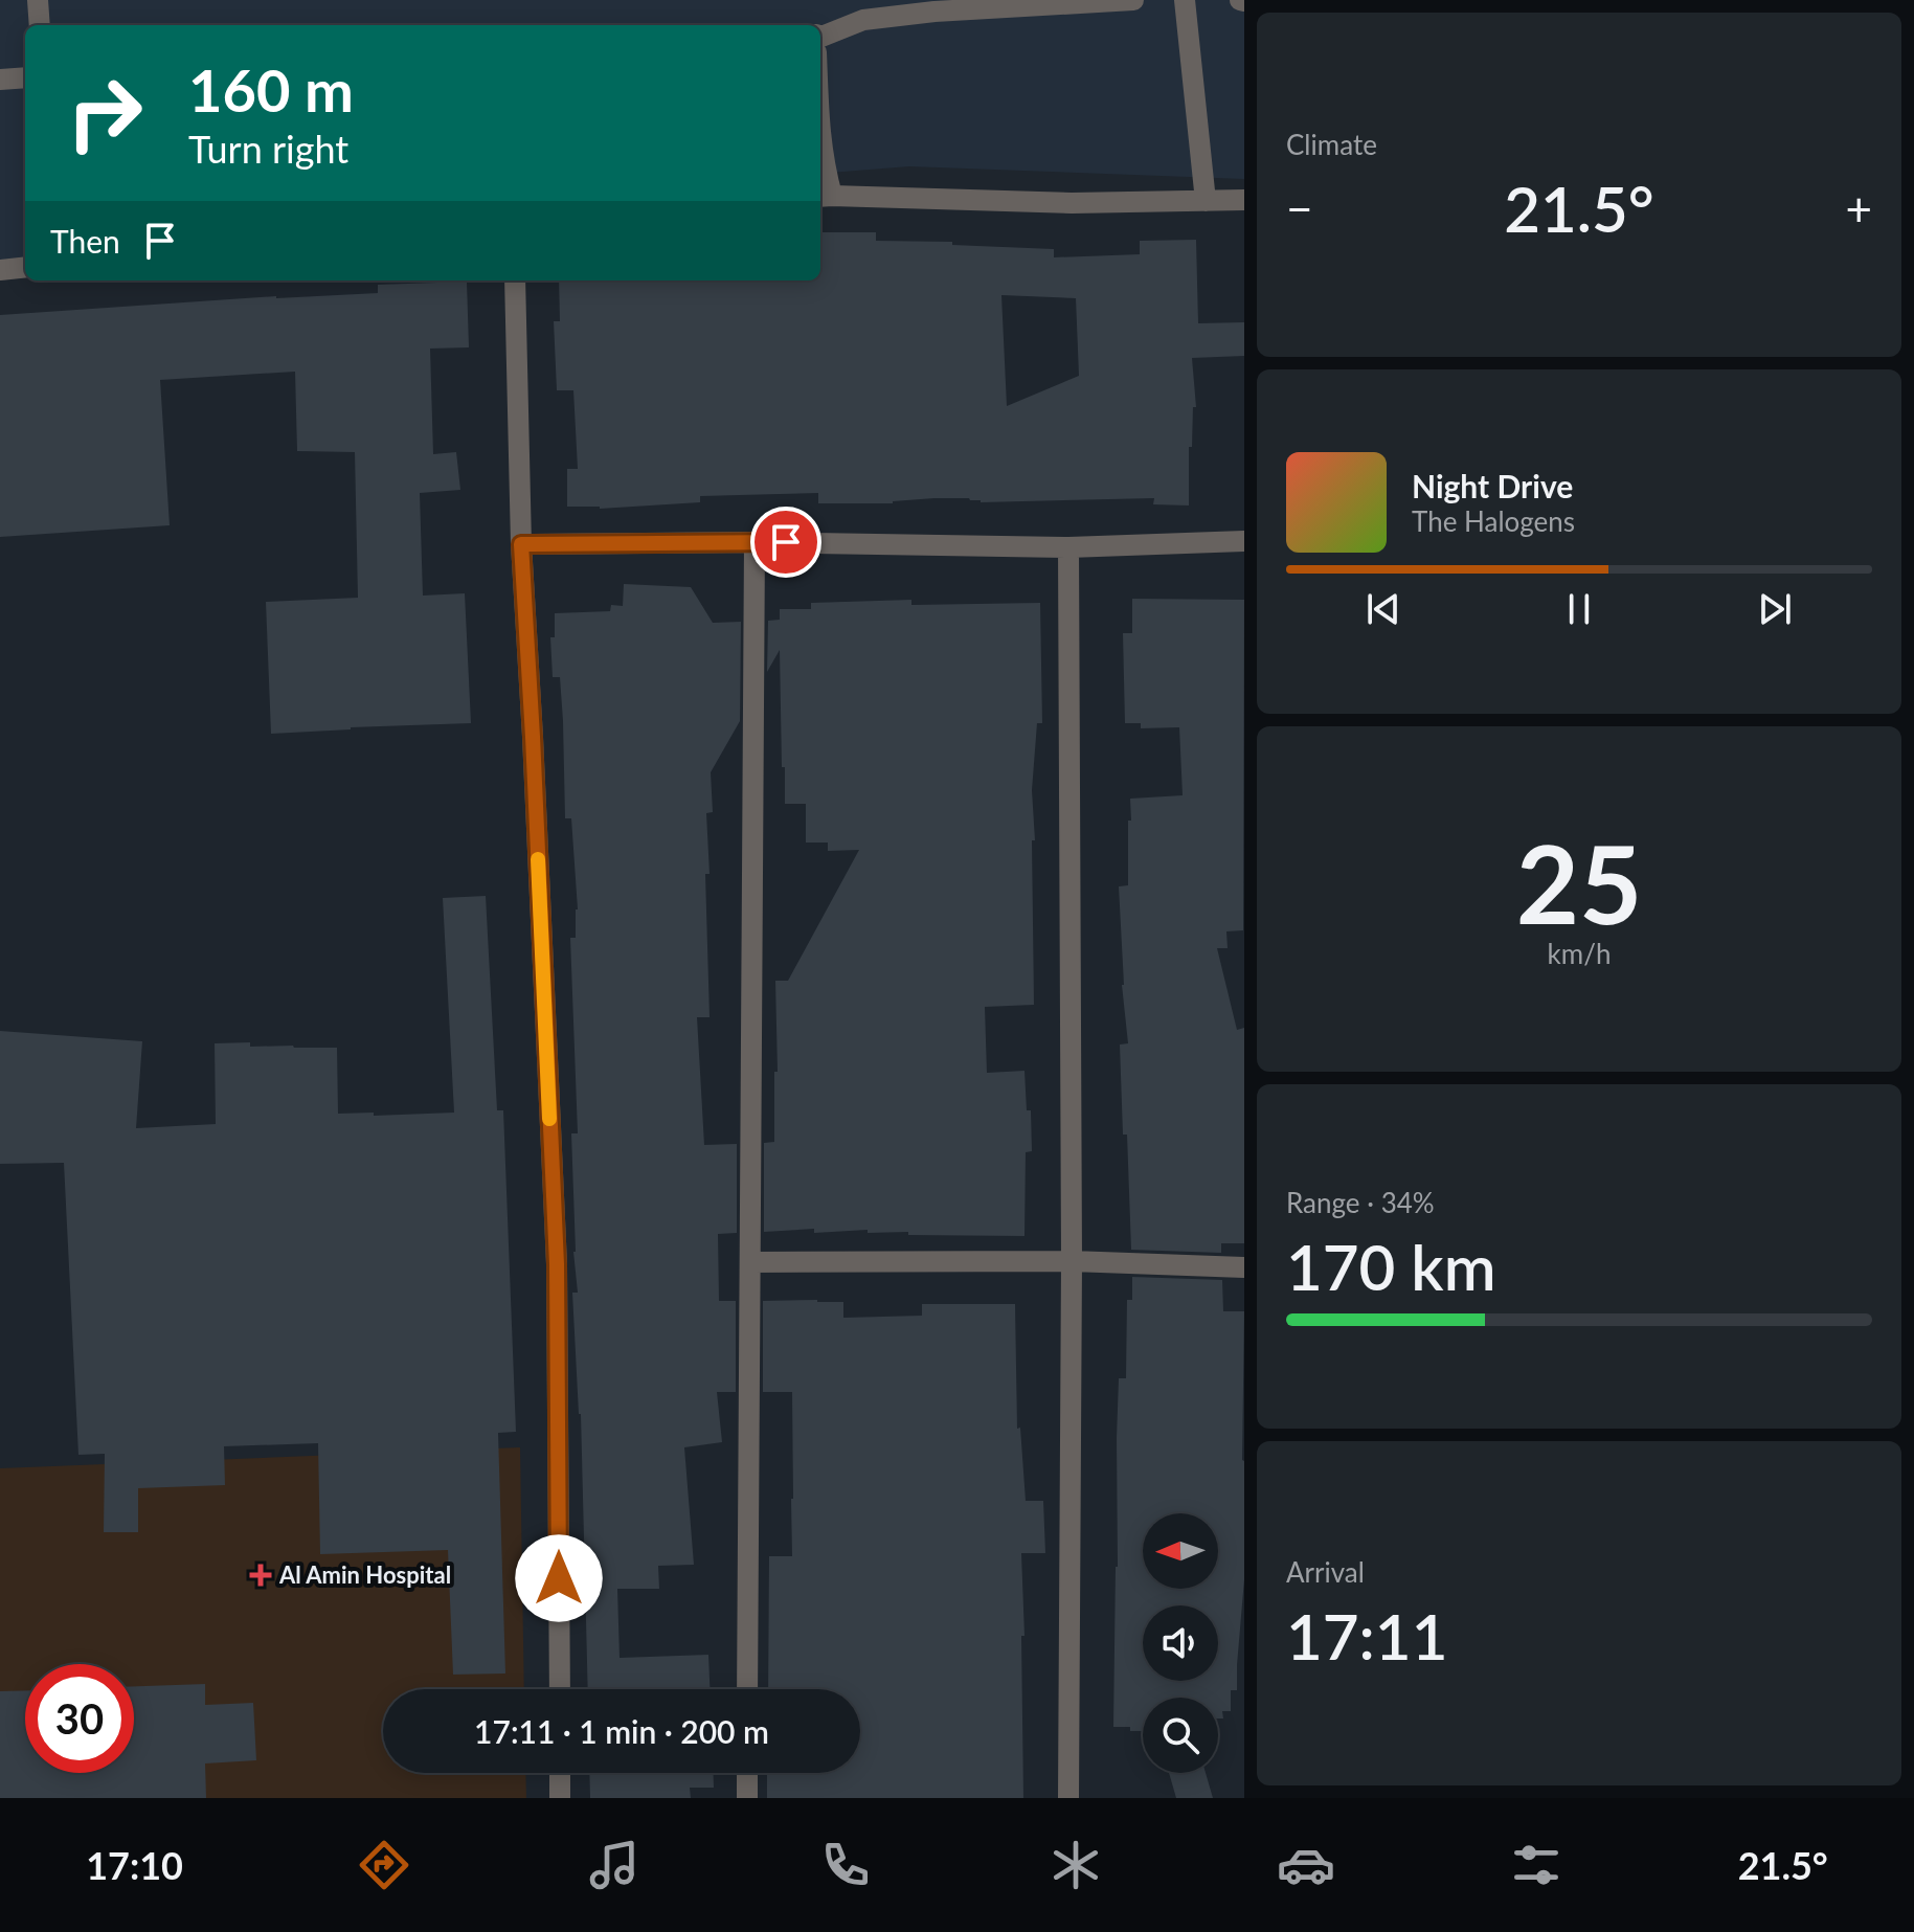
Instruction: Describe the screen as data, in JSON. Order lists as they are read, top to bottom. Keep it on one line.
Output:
{"places":{"health":["Al Amin Hospital"]},"north":"left","page":{"tile":["Climate",["25","km/h"],["Range · 34%","170 km"],["Arrival","17:11"]],"turn":["160 m","Turn right"],"heat":["−","21.5°","+"],"then":"Then","song":["Night Drive","The Halogens"],"limit":"30","trip":"17:11 · 1 min · 200 m","tabs":["17:10","21.5°"]}}
